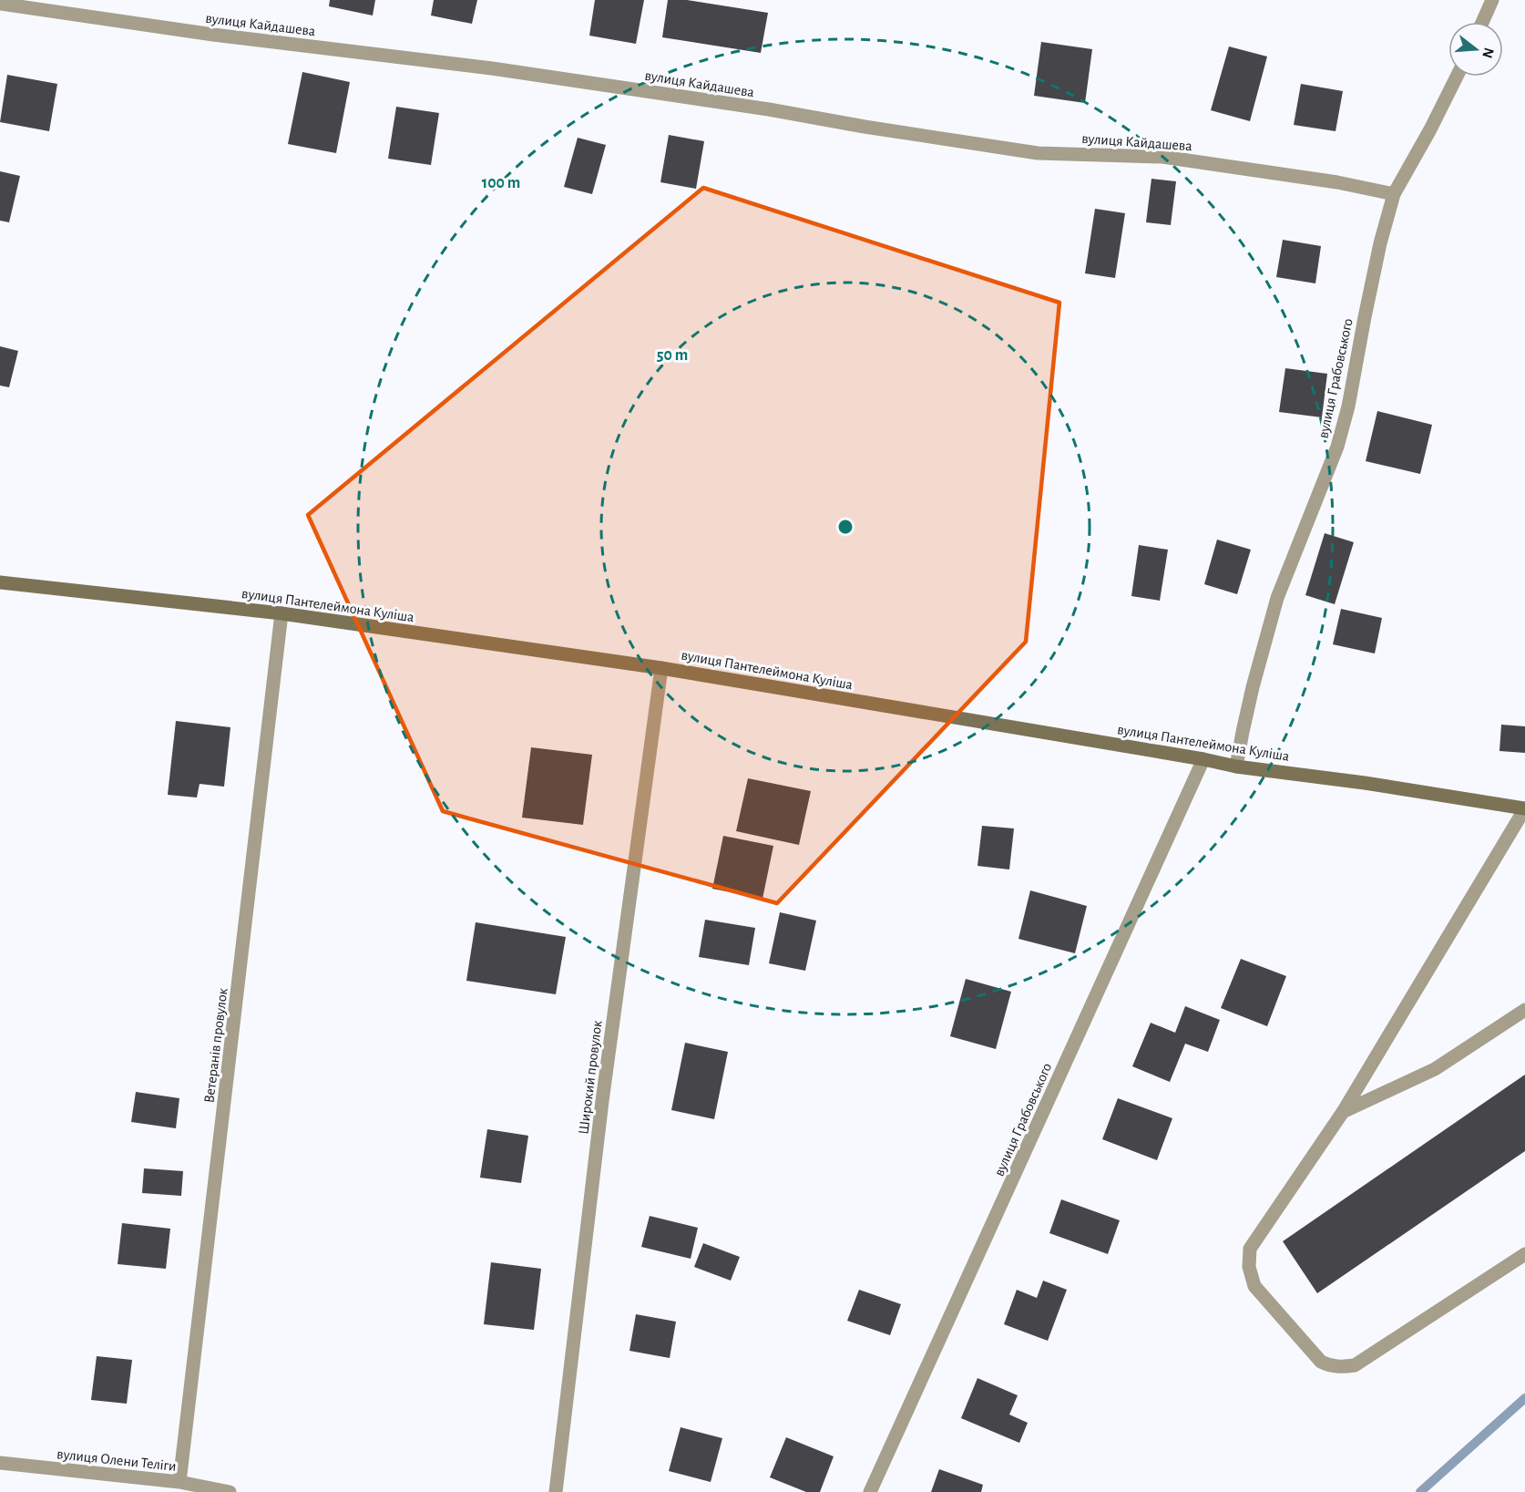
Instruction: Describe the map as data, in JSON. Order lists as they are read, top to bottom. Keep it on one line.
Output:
{"streets":{"street":["вулиця Кайдашева","вулиця Грабовського","вулиця Пантелеймона Куліша","Ветеранів провулок","Широкий провулок","вулиця Олени Теліги"]},"crossings":[["вулиця Кайдашева","вулиця Грабовського"],["вулиця Грабовського","вулиця Пантелеймона Куліша"],["вулиця Пантелеймона Куліша","Ветеранів провулок"],["вулиця Пантелеймона Куліша","Широкий провулок"],["Ветеранів провулок","вулиця Олени Теліги"]],"north":"right","rings":["100 m","50 m"]}
